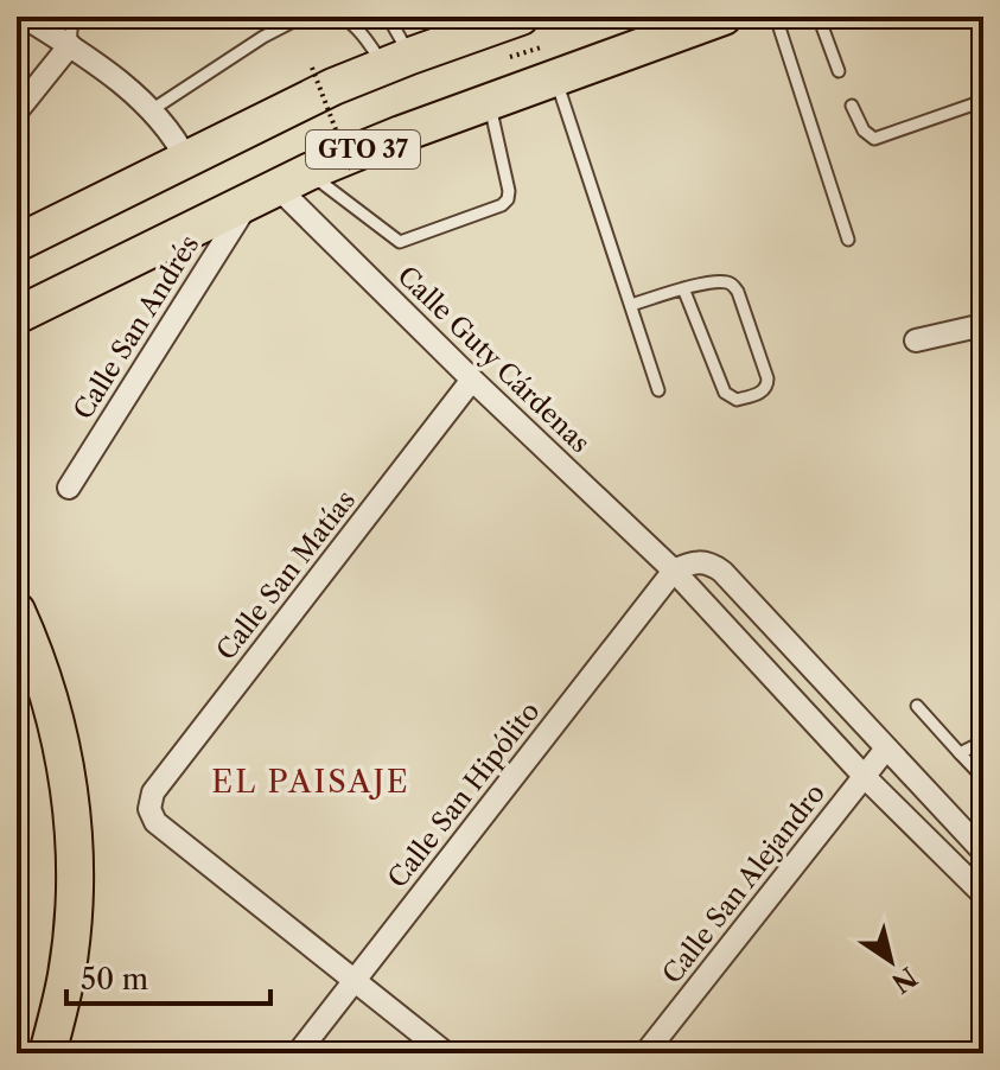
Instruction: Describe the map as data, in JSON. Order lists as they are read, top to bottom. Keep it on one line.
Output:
{"streets":{"main road":["GTO 37"],"street":["Calle San Andrés","Calle Guty Cárdenas","Calle San Matías","Calle San Hipólito","Calle San Alejandro"]},"crossings":[["GTO 37","Calle San Andrés"],["GTO 37","Calle Guty Cárdenas"],["Calle San Andrés","Calle Guty Cárdenas"],["Calle Guty Cárdenas","Calle San Matías"],["Calle Guty Cárdenas","Calle San Hipólito"],["Calle Guty Cárdenas","Calle San Alejandro"],["Calle San Matías","Calle San Hipólito"]],"districts":["EL PAISAJE"],"scale_bar":"50 m","north":"bottom right"}
